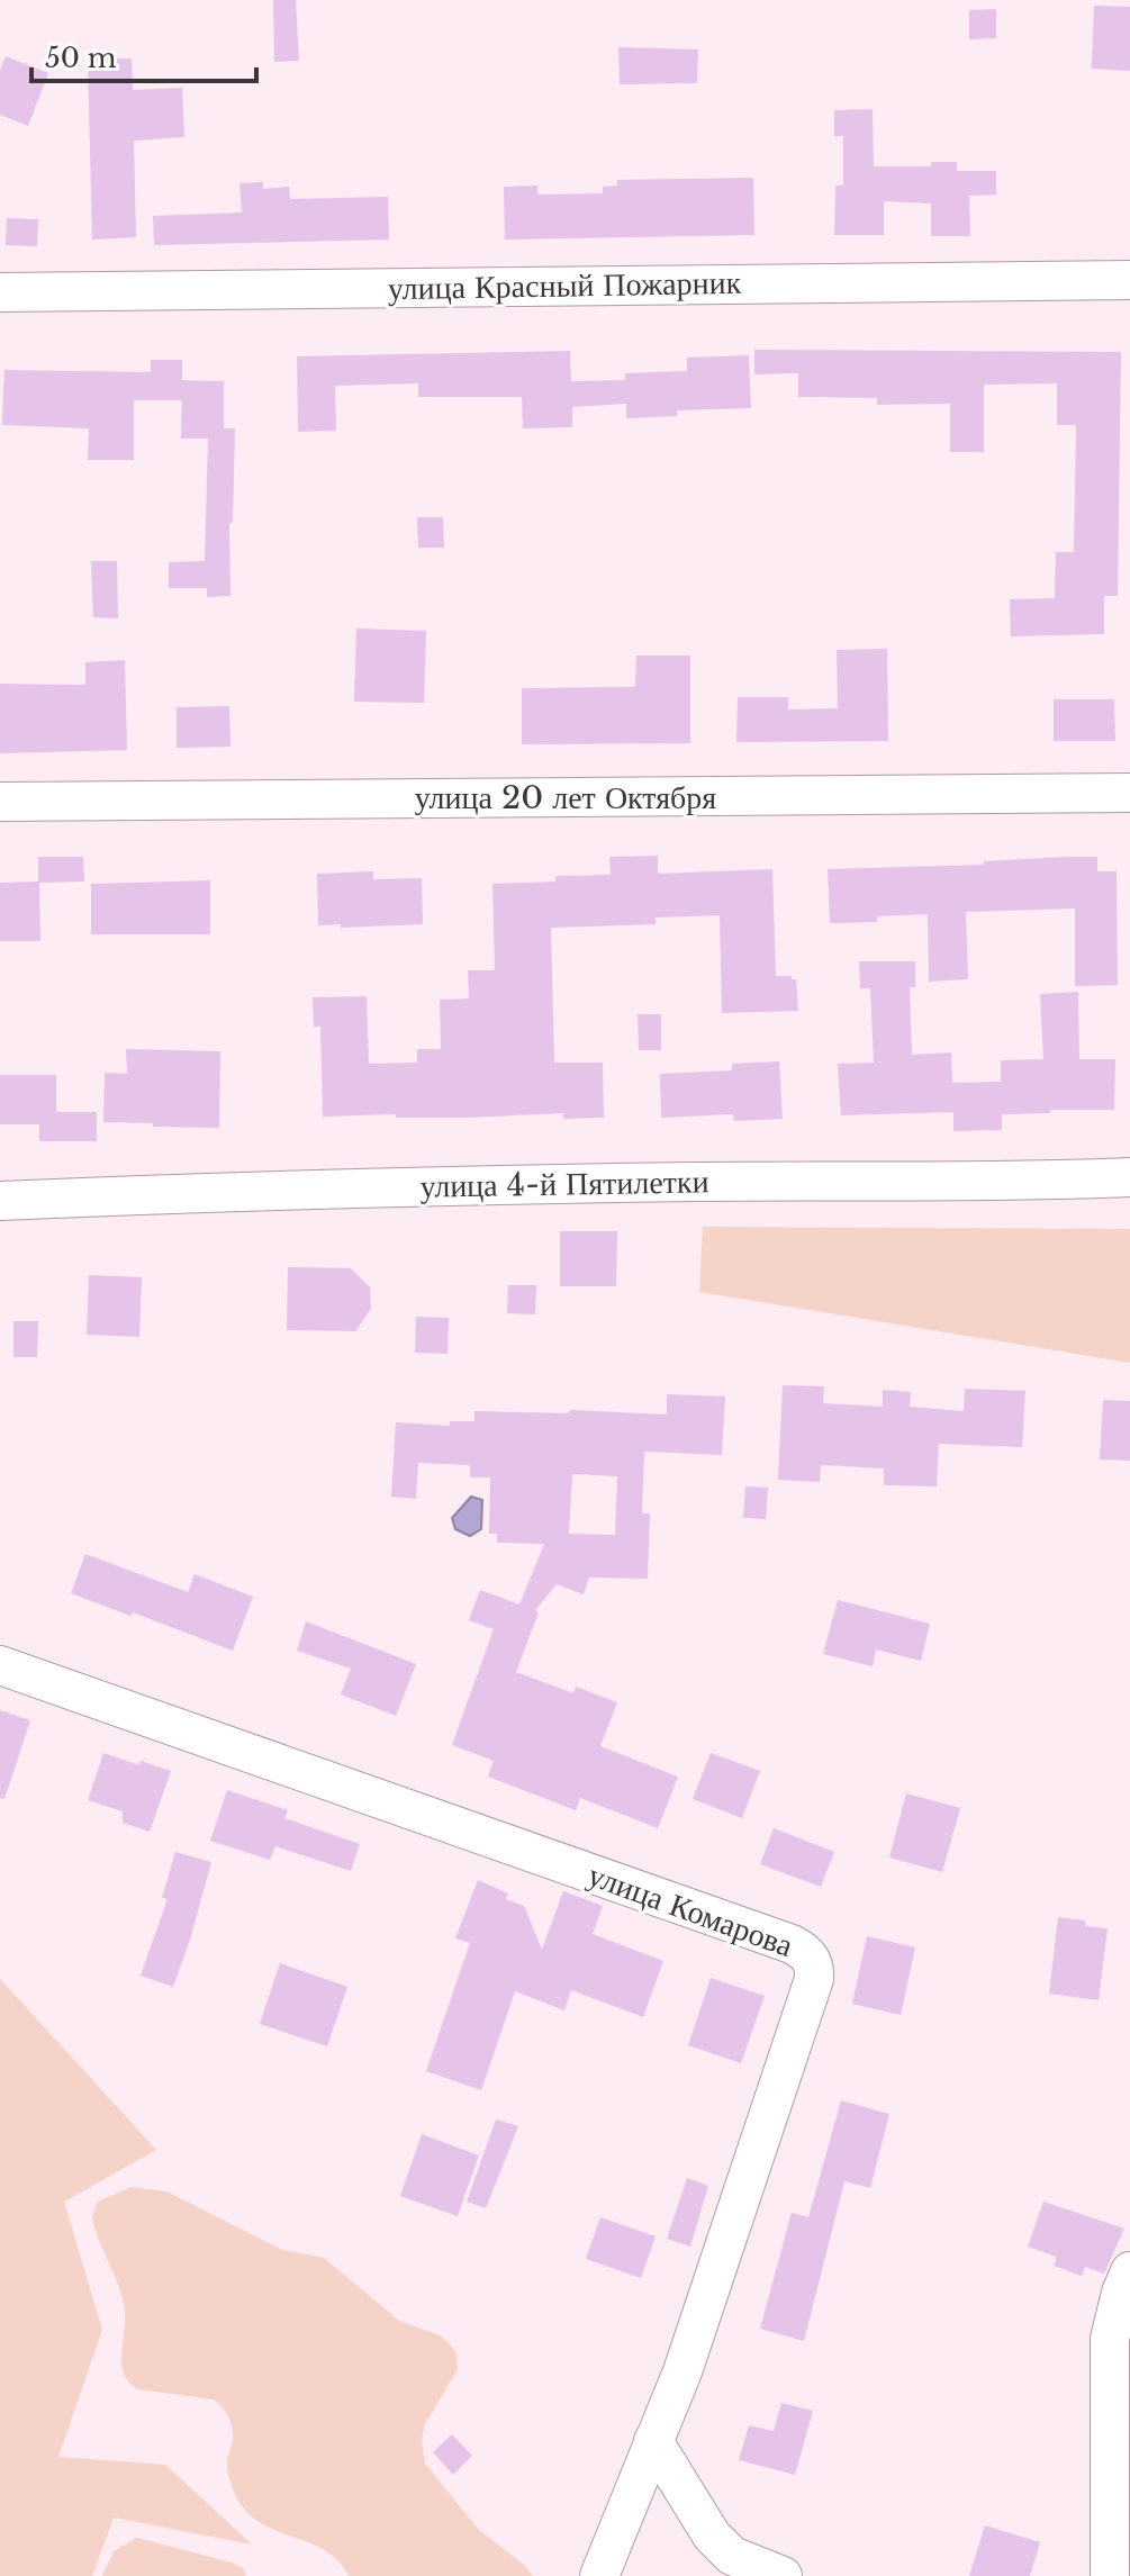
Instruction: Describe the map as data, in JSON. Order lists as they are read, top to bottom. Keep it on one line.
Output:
{"streets":{"street":["улица Красный Пожарник","улица 20 лет Октября","улица 4-й Пятилетки","улица Комарова"]},"scale_bar":"50 m"}
